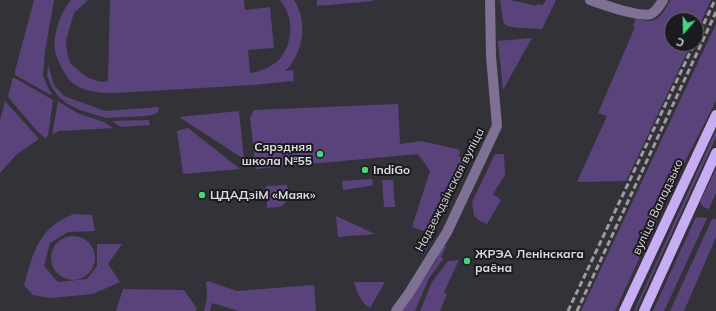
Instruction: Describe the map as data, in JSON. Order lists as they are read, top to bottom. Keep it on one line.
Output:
{"streets":{"main road":["вуліца Валадзько"],"street":["Надзеждзінская вуліца"]},"places":["Сярэдняя школа №55","IndiGo","ЦДАДзіМ «Маяк»","ЖРЭА Ленінскага раёна"],"north":"bottom"}
